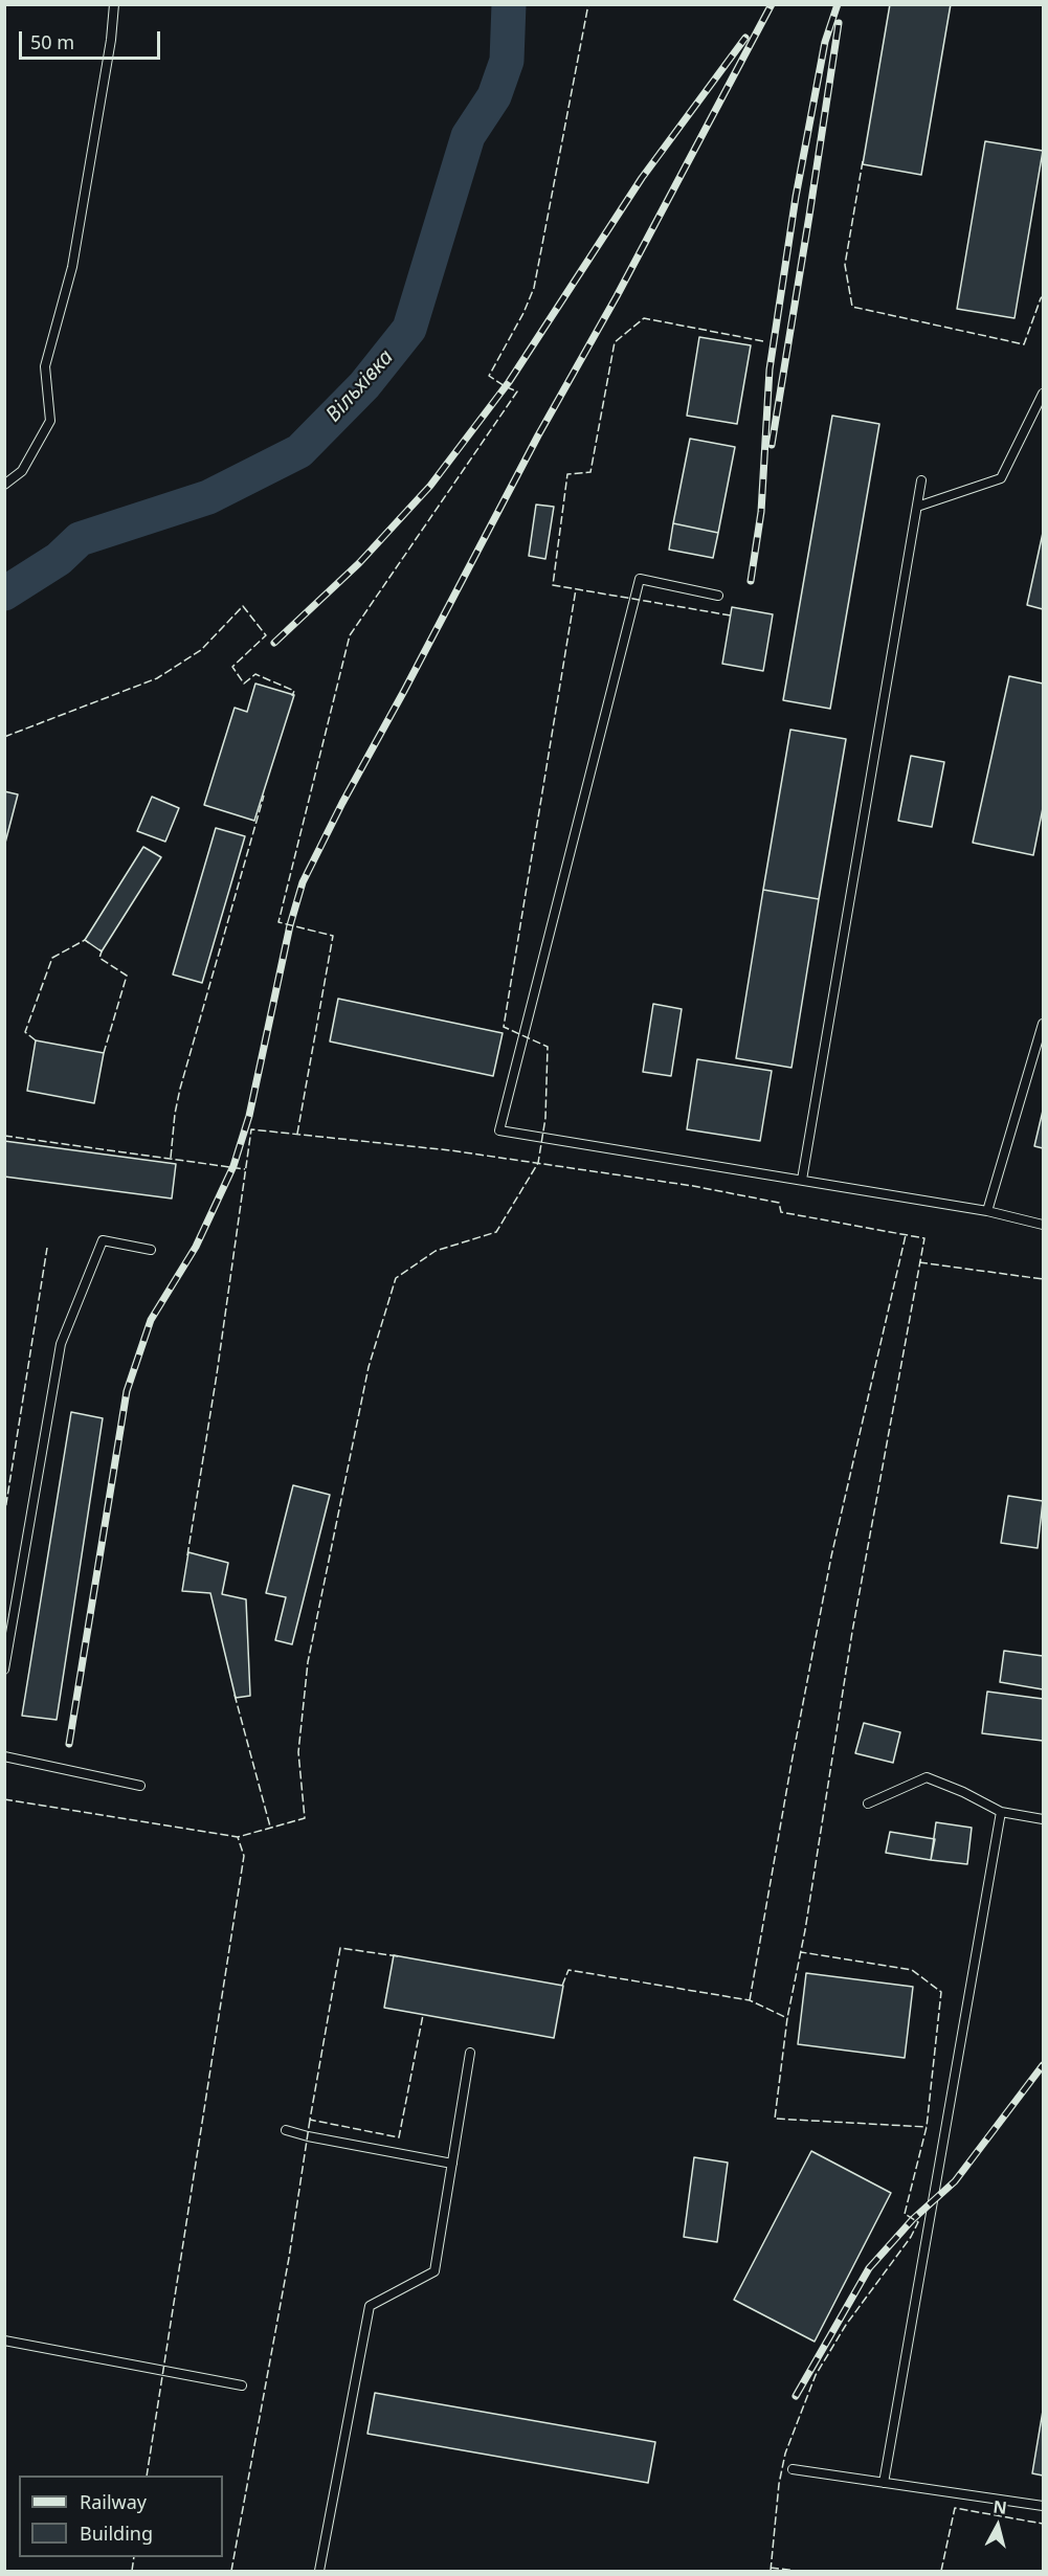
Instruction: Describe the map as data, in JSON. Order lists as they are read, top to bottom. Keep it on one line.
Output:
{"water":["Вільхівка"],"legend":["Railway","Building"],"scale_bar":"50 m","north":"top"}
